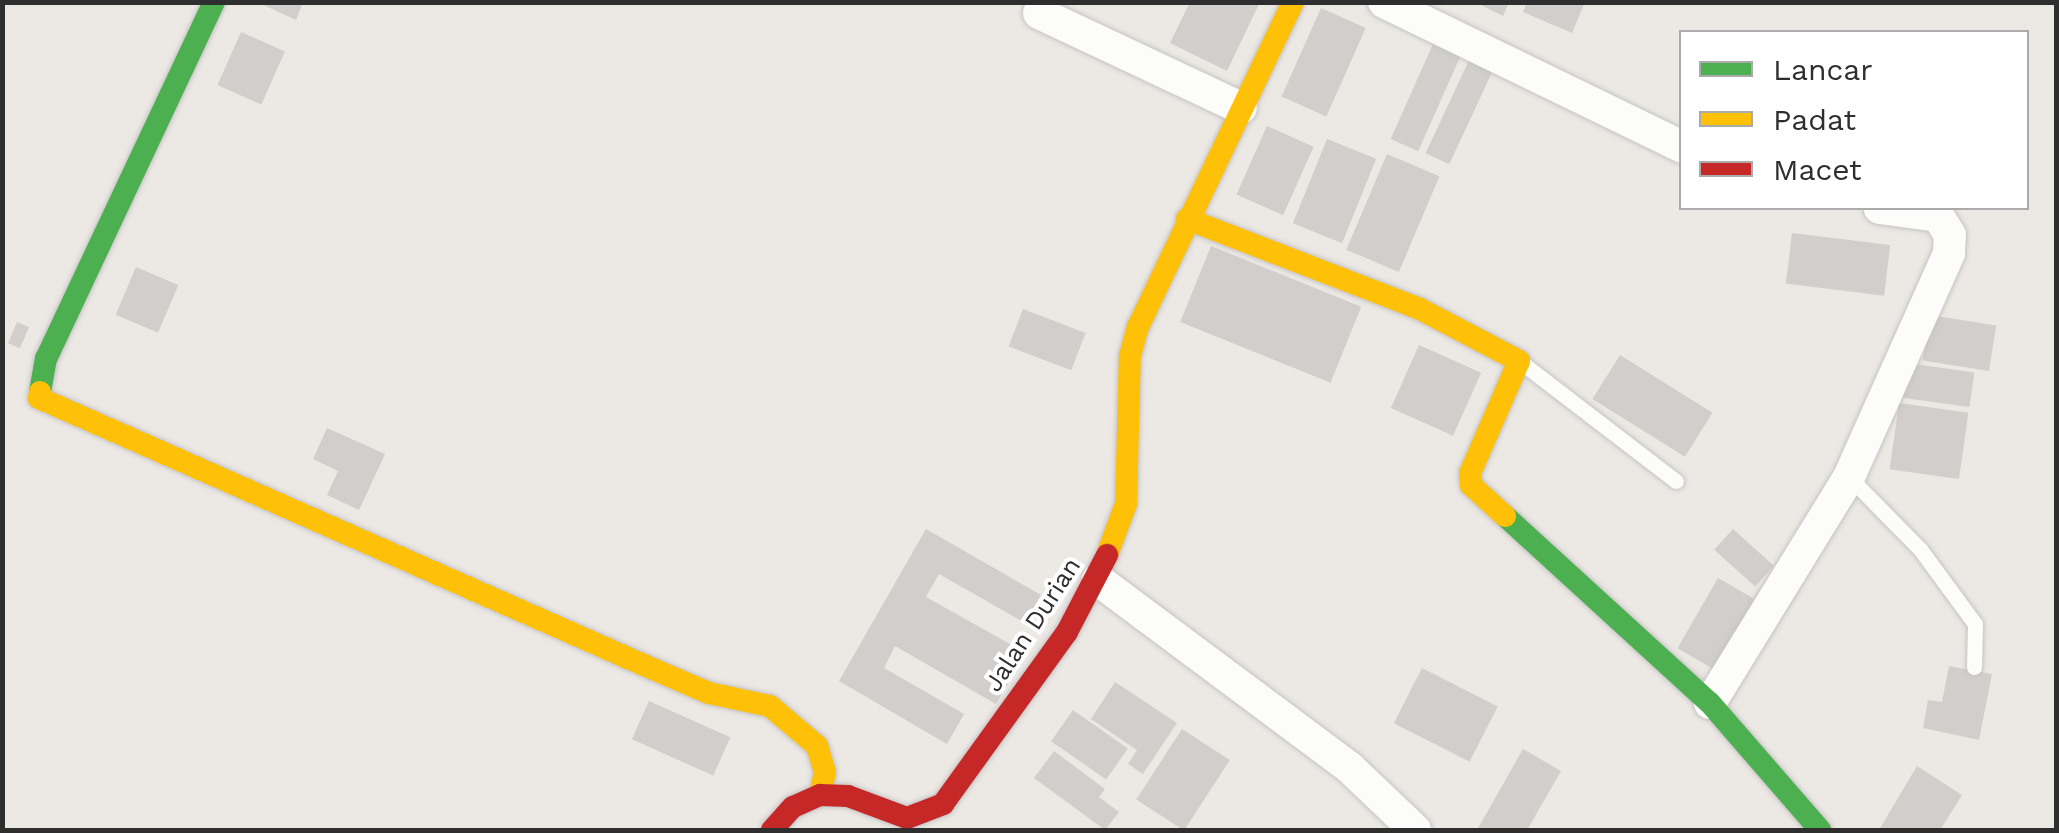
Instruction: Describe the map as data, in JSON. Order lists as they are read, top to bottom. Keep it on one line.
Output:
{"streets":{"street":["Jalan Durian"]},"legend":["Lancar","Padat","Macet"]}
